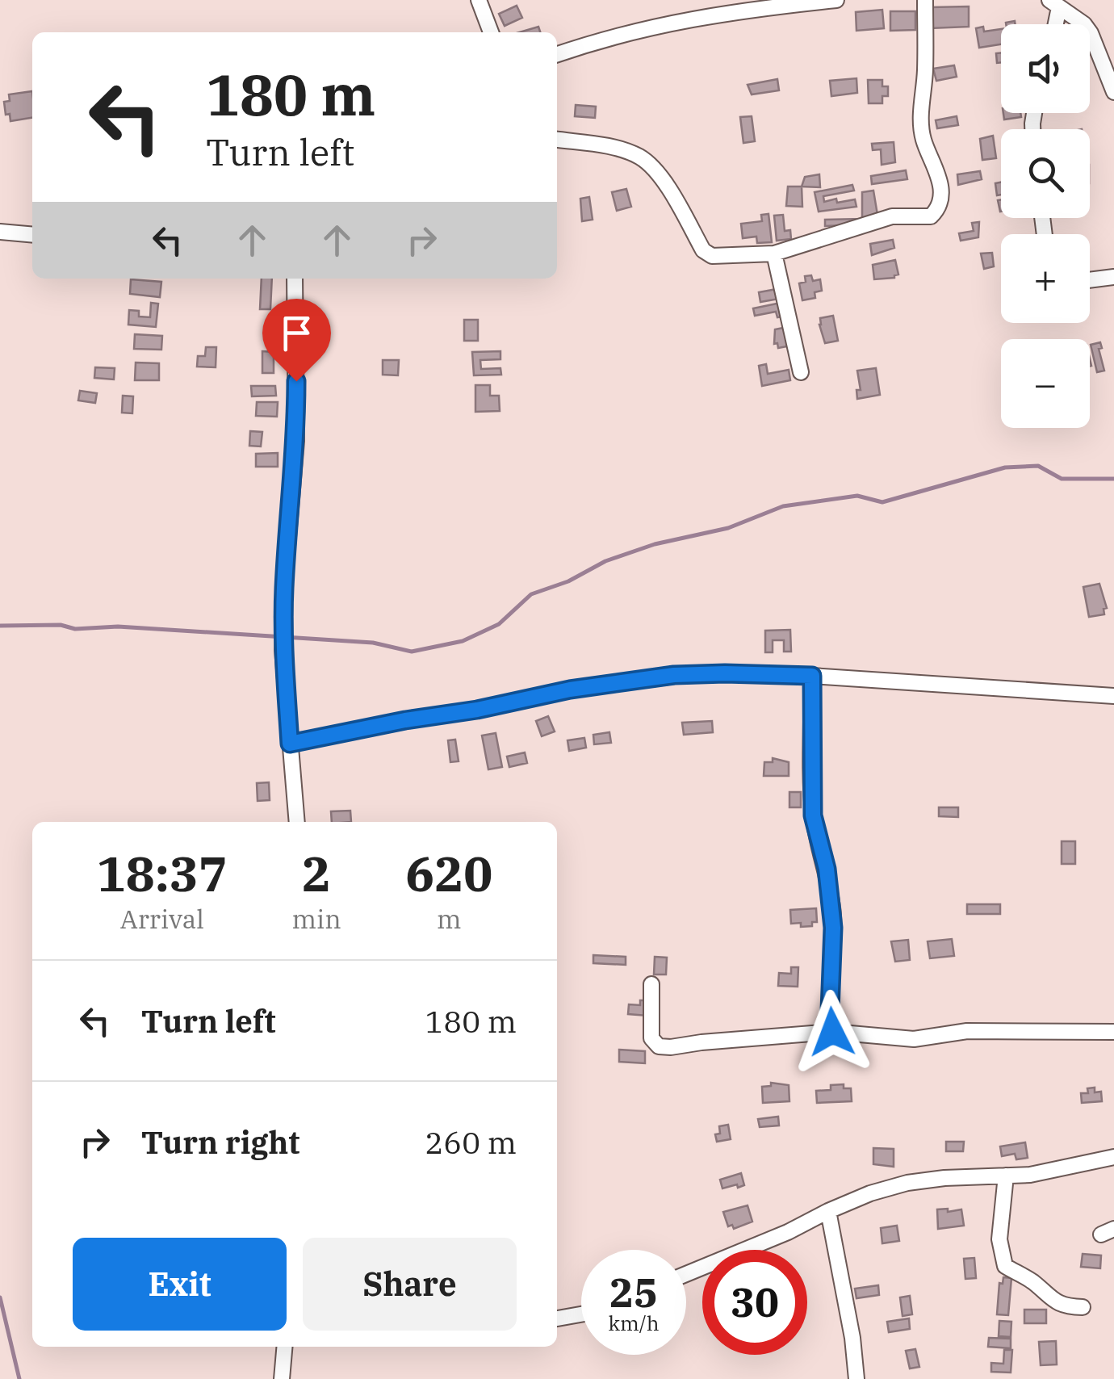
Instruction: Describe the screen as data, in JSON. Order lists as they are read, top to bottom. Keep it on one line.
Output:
{"page":{"map_buttons":["+","−"],"turn":["180 m","Turn left"],"eta":["18:37","Arrival","2","min","620","m"],"list":[{"name":"Turn left","value":"180 m"},{"name":"Turn right","value":"260 m"}],"buttons":["Exit","Share"],"speed":"25 km/h","limit":"30"}}
